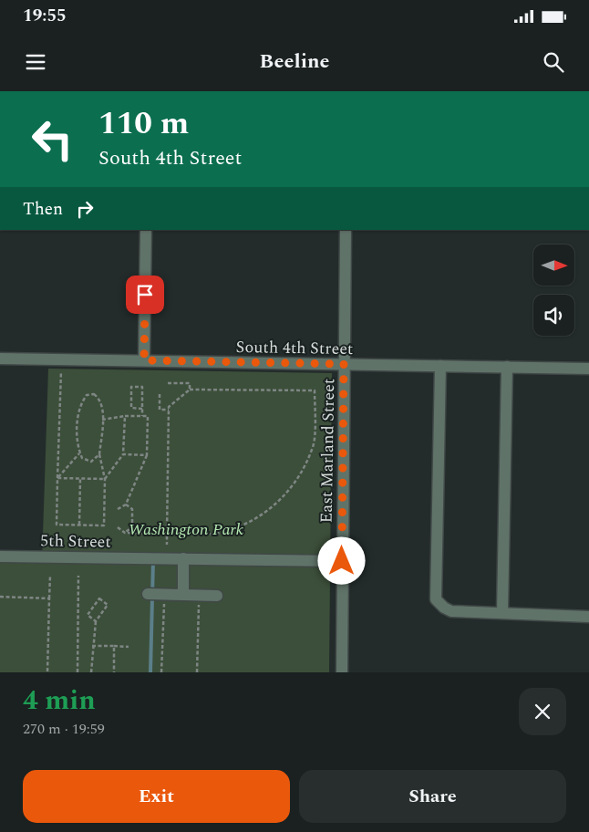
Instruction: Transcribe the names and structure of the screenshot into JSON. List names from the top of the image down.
{
  "streets": {
    "street": ["South 4th Street", "East Marland Street", "5th Street"]
  },
  "crossings": [
    ["South 4th Street", "East Marland Street"],
    ["East Marland Street", "5th Street"]
  ],
  "parks": ["Washington Park"],
  "north": "right",
  "page": {
    "status": "19:55",
    "header": "Beeline",
    "turn": ["110 m", "South 4th Street"],
    "then": "Then",
    "heading": ["4 min", "270 m · 19:59"],
    "buttons": ["Exit", "Share"]
  }
}
